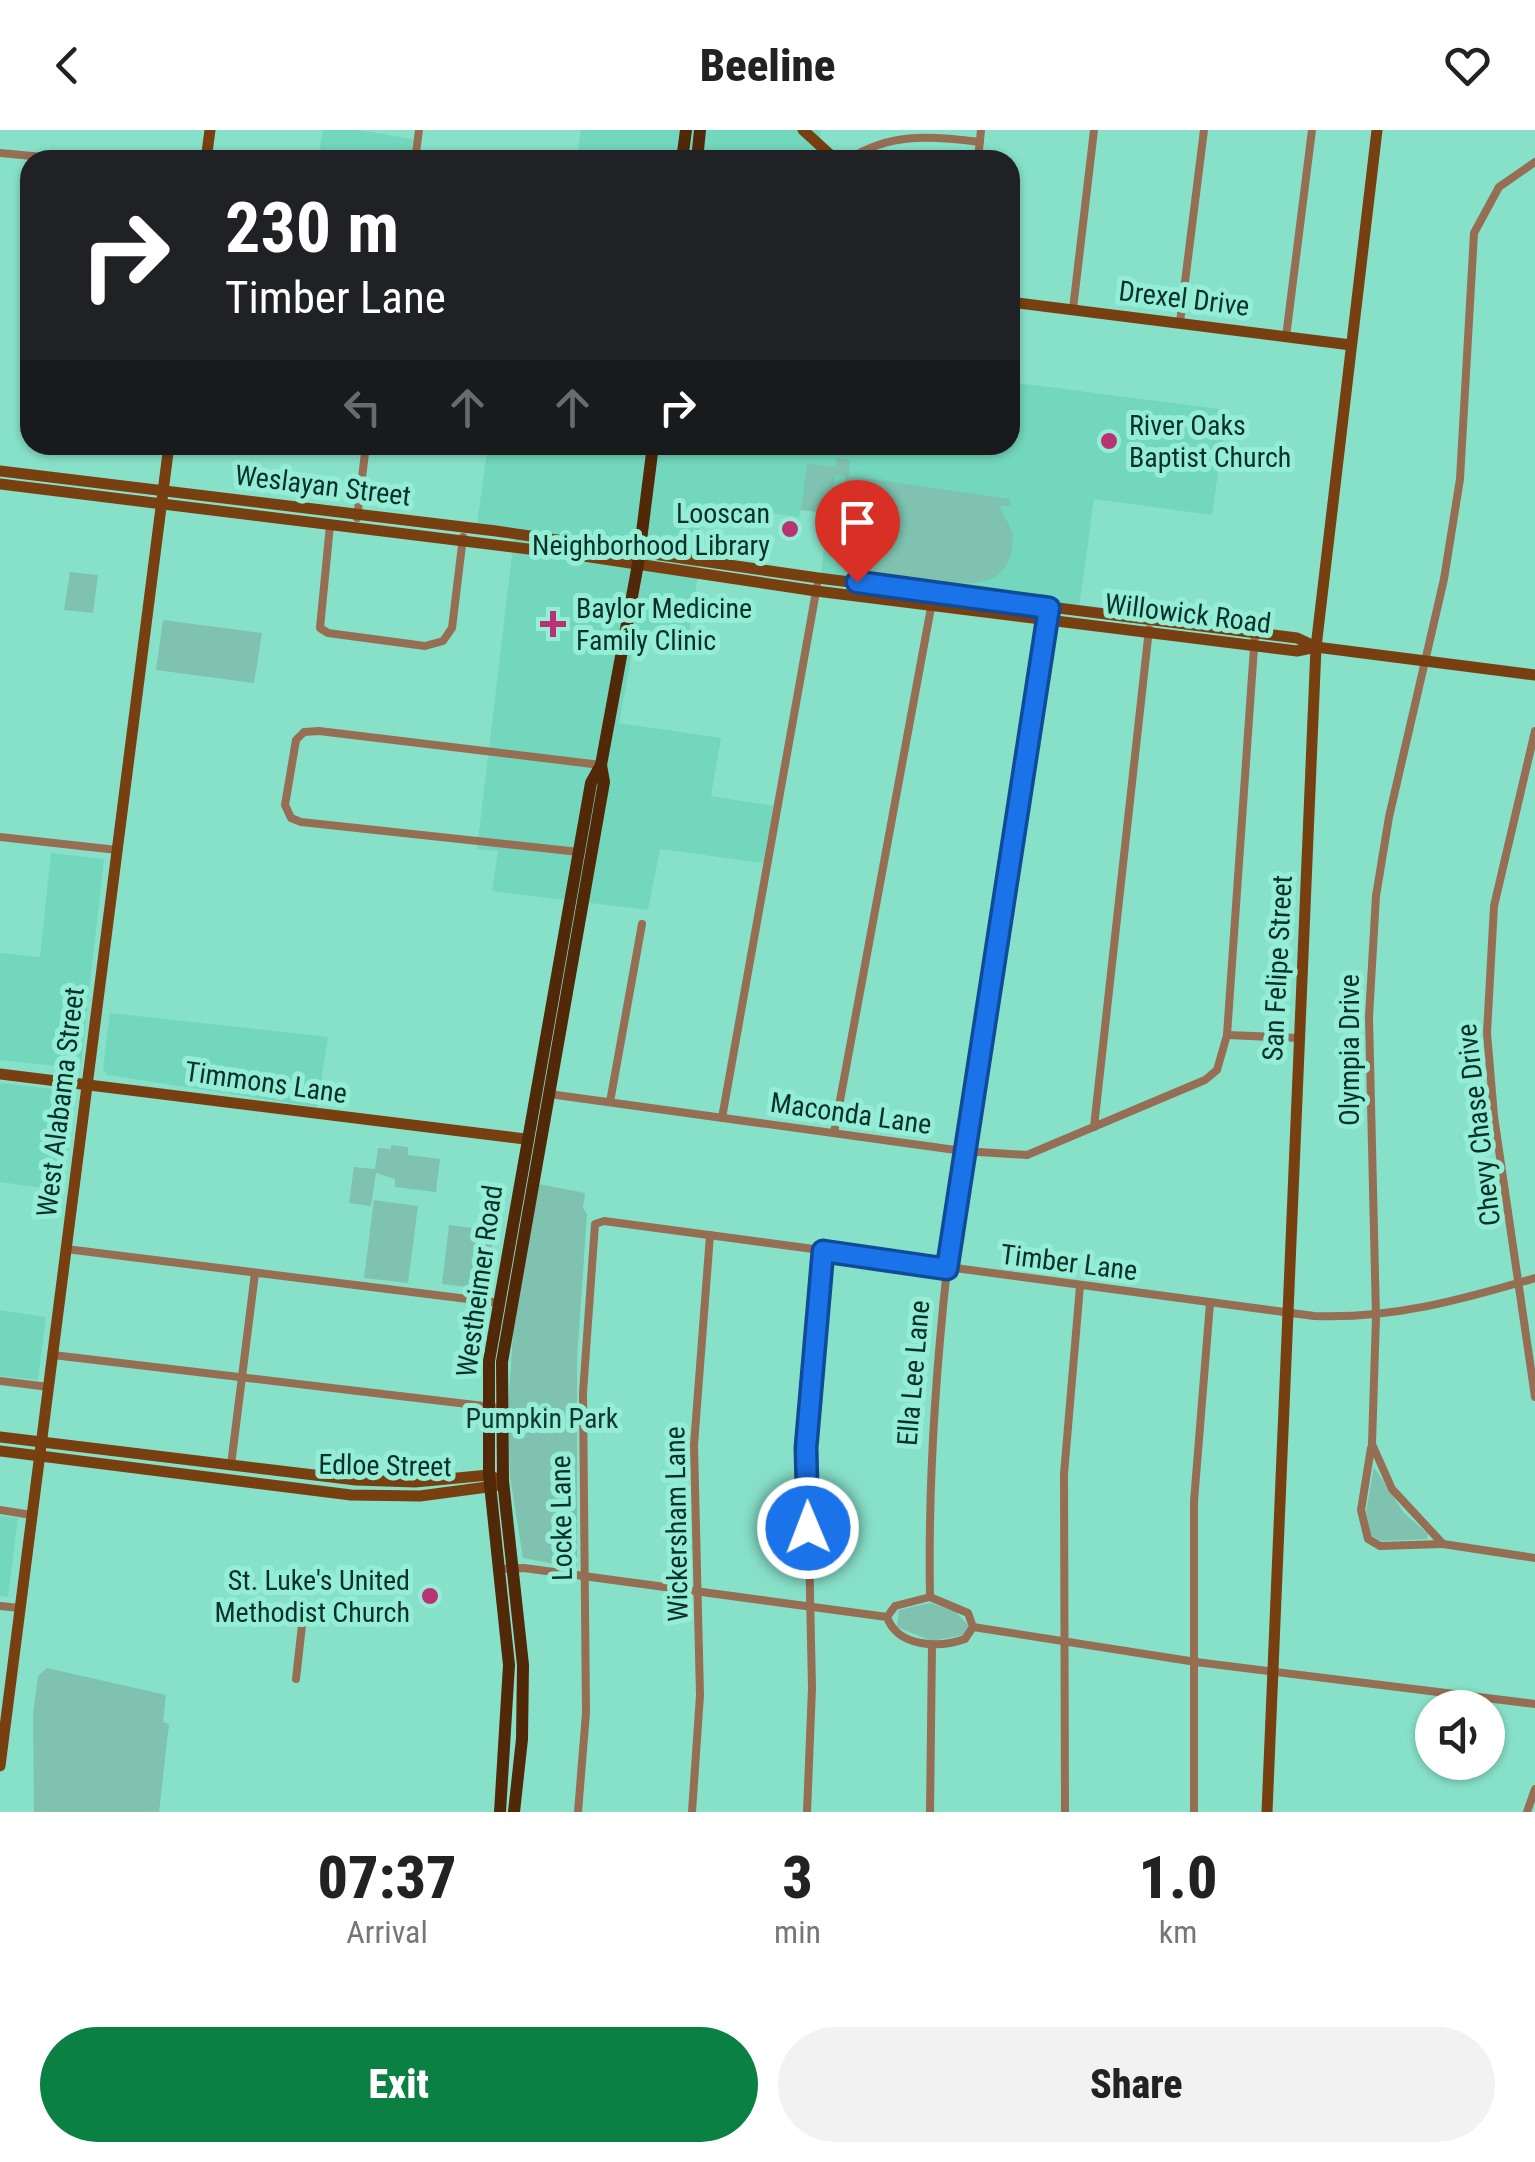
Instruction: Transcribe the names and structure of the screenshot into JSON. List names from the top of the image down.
{
  "streets": {
    "main road": [
      "Drexel Drive",
      "Weslayan Street",
      "Willowick Road",
      "San Felipe Street",
      "Timmons Lane",
      "West Alabama Street",
      "Westheimer Road",
      "Edloe Street"
    ],
    "street": [
      "Olympia Drive",
      "Maconda Lane",
      "Chevy Chase Drive",
      "Timber Lane",
      "Ella Lee Lane",
      "Locke Lane",
      "Wickersham Lane"
    ]
  },
  "crossings": [
    ["Drexel Drive", "San Felipe Street"],
    ["Weslayan Street", "Willowick Road"],
    ["Weslayan Street", "West Alabama Street"],
    ["Weslayan Street", "Westheimer Road"],
    ["Willowick Road", "San Felipe Street"],
    ["Willowick Road", "Olympia Drive"],
    ["Willowick Road", "Westheimer Road"],
    ["Willowick Road", "Ella Lee Lane"],
    ["San Felipe Street", "Timber Lane"],
    ["Olympia Drive", "Timber Lane"],
    ["Timmons Lane", "West Alabama Street"],
    ["Timmons Lane", "Westheimer Road"],
    ["West Alabama Street", "Edloe Street"],
    ["Maconda Lane", "Westheimer Road"],
    ["Maconda Lane", "Ella Lee Lane"],
    ["Chevy Chase Drive", "Timber Lane"],
    ["Timber Lane", "Ella Lee Lane"],
    ["Timber Lane", "Locke Lane"],
    ["Timber Lane", "Wickersham Lane"],
    ["Westheimer Road", "Edloe Street"]
  ],
  "parks": ["Pumpkin Park"],
  "places": {
    "other": ["River Oaks Baptist Church", "Looscan Neighborhood Library", "St. Luke's United Methodist Church"],
    "health": ["Baylor Medicine Family Clinic"]
  },
  "page": {
    "header": "Beeline",
    "turn": ["230 m", "Timber Lane"],
    "eta": [
      "07:37",
      "Arrival",
      "3",
      "min",
      "1.0",
      "km"
    ],
    "buttons": ["Exit", "Share"]
  }
}
